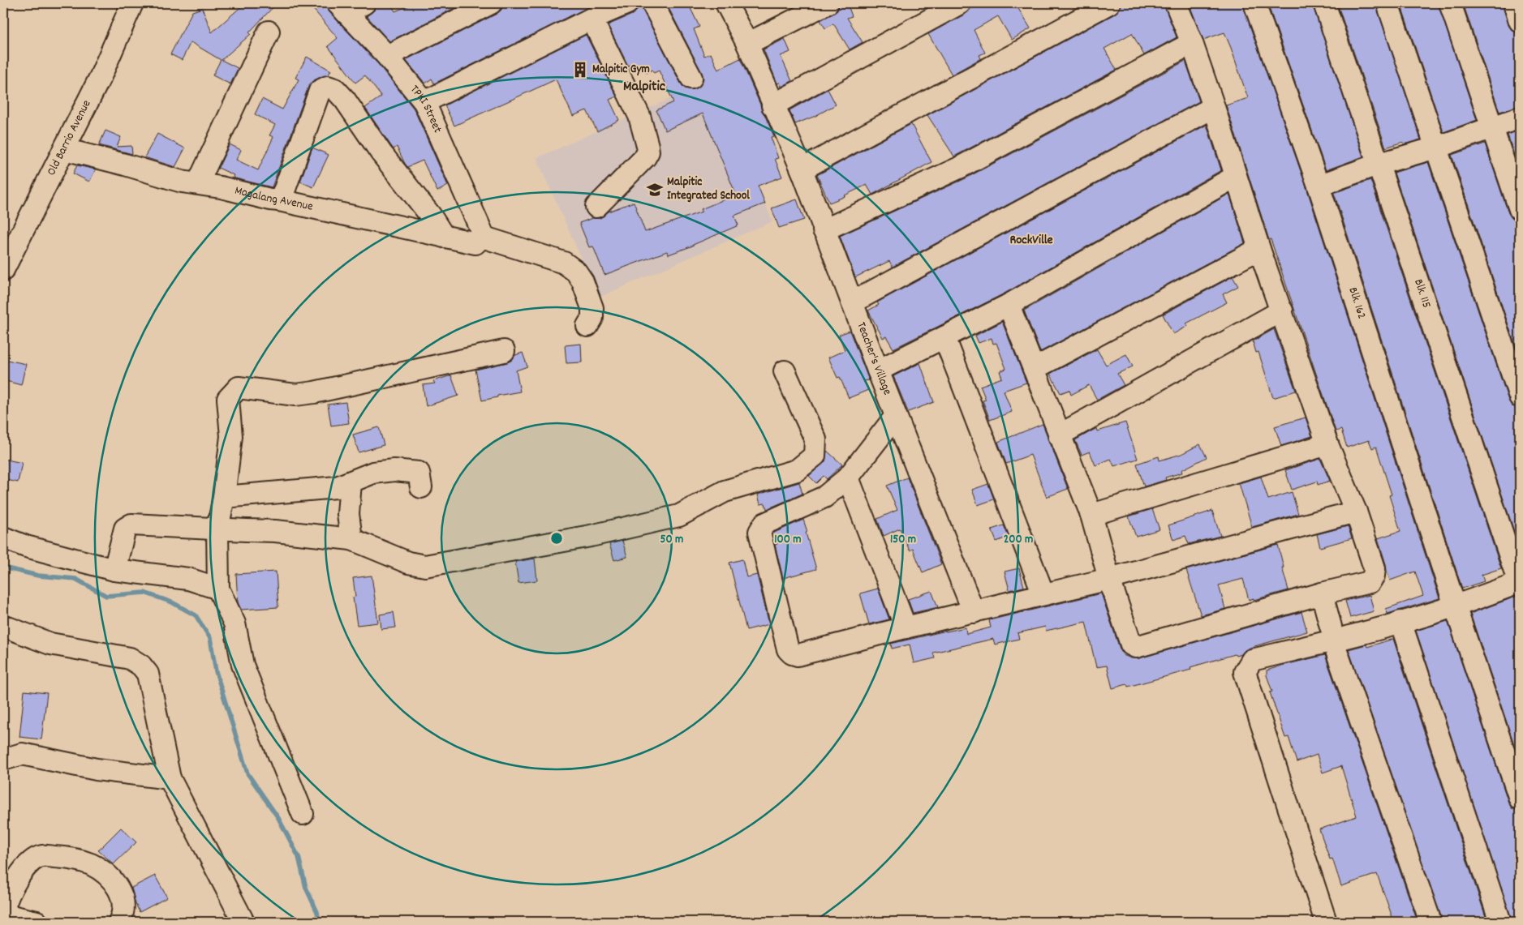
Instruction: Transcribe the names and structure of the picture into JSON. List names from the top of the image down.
{
  "streets": {
    "street": [
      "TPKI Street",
      "Old Barrio Avenue",
      "Magalang Avenue",
      "Blk. 115",
      "Blk. 162",
      "Teacher's Village"
    ]
  },
  "crossings": [
    ["TPKI Street", "Magalang Avenue"],
    ["Old Barrio Avenue", "Magalang Avenue"]
  ],
  "districts": ["Malpitic", "RockVille"],
  "places": {
    "building": ["Malpitic Gym"],
    "school or university": ["Malpitic Integrated School"]
  },
  "rings": [
    "50 m",
    "100 m",
    "150 m",
    "200 m"
  ]
}
